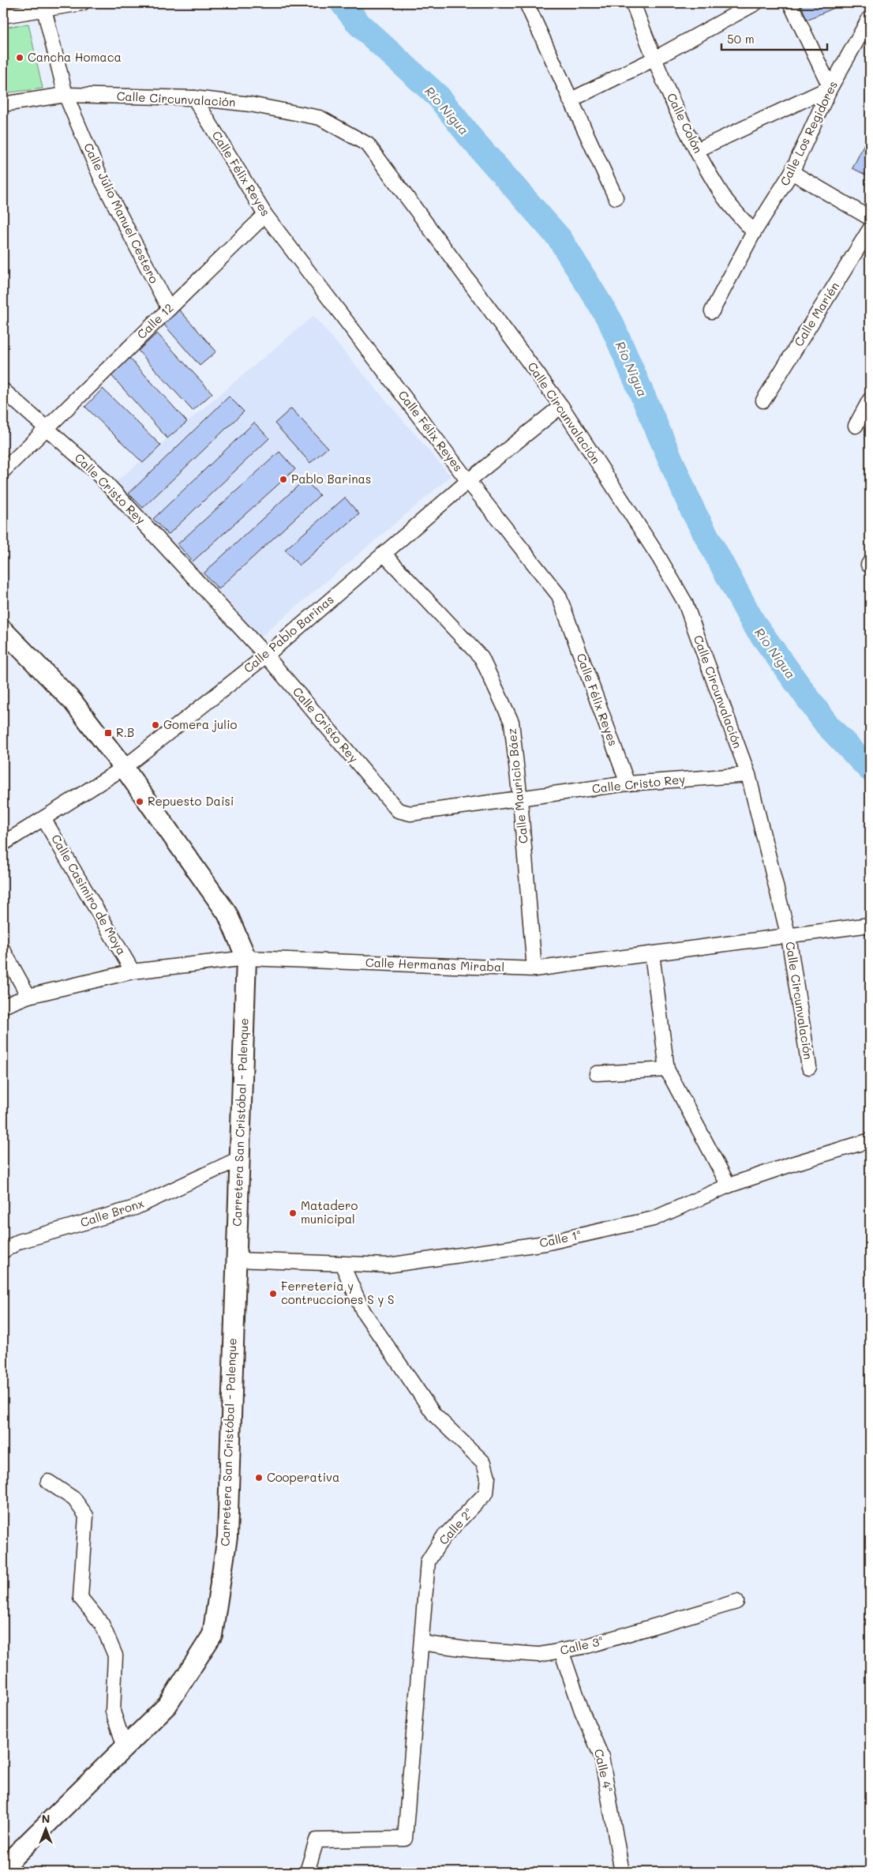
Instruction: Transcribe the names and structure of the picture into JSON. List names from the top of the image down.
{
  "streets": {
    "main road": ["Carretera San Cristóbal - Palenque"],
    "street": [
      "Calle Circunvalación",
      "Calle Colón",
      "Calle Los Regidores",
      "Calle Félix Reyes",
      "Calle Julio Manuel Cestero",
      "Calle Marién",
      "Calle 12",
      "Calle Cristo Rey",
      "Calle Pablo Barinas",
      "Calle Mauricio Báez",
      "Calle Casimiro de Moya",
      "Calle Hermanas Mirabal",
      "Calle Bronx",
      "Calle 1ª",
      "Calle 2ª",
      "Calle 3ª",
      "Calle 4ª"
    ]
  },
  "crossings": [
    ["Calle Circunvalación", "Calle Félix Reyes"],
    ["Calle Circunvalación", "Calle Julio Manuel Cestero"],
    ["Calle Circunvalación", "Calle Cristo Rey"],
    ["Calle Circunvalación", "Calle Pablo Barinas"],
    ["Calle Circunvalación", "Calle Hermanas Mirabal"],
    ["Calle Colón", "Calle Los Regidores"],
    ["Calle Félix Reyes", "Calle 12"],
    ["Calle Félix Reyes", "Calle Cristo Rey"],
    ["Calle Félix Reyes", "Calle Pablo Barinas"],
    ["Calle Julio Manuel Cestero", "Calle 12"],
    ["Calle 12", "Calle Cristo Rey"],
    ["Calle Cristo Rey", "Calle Pablo Barinas"],
    ["Calle Cristo Rey", "Calle Mauricio Báez"],
    ["Calle Pablo Barinas", "Calle Mauricio Báez"],
    ["Calle Pablo Barinas", "Calle Casimiro de Moya"],
    ["Calle Mauricio Báez", "Calle Hermanas Mirabal"],
    ["Calle Casimiro de Moya", "Calle Hermanas Mirabal"],
    ["Calle Hermanas Mirabal", "Carretera San Cristóbal - Palenque"],
    ["Carretera San Cristóbal - Palenque", "Calle Bronx"],
    ["Carretera San Cristóbal - Palenque", "Calle 1ª"],
    ["Calle 1ª", "Calle 2ª"],
    ["Calle 2ª", "Calle 3ª"],
    ["Calle 3ª", "Calle 4ª"]
  ],
  "water": ["Río Nigua"],
  "places": {
    "other": [
      "Cancha Homaca",
      "Pablo Barinas",
      "Gomera julio",
      "Repuesto Daisi",
      "Matadero municipal",
      "Ferretería y contrucciones S y S",
      "Cooperativa"
    ],
    "transit": ["R.B"]
  },
  "scale_bar": "50 m",
  "north": "top"
}
